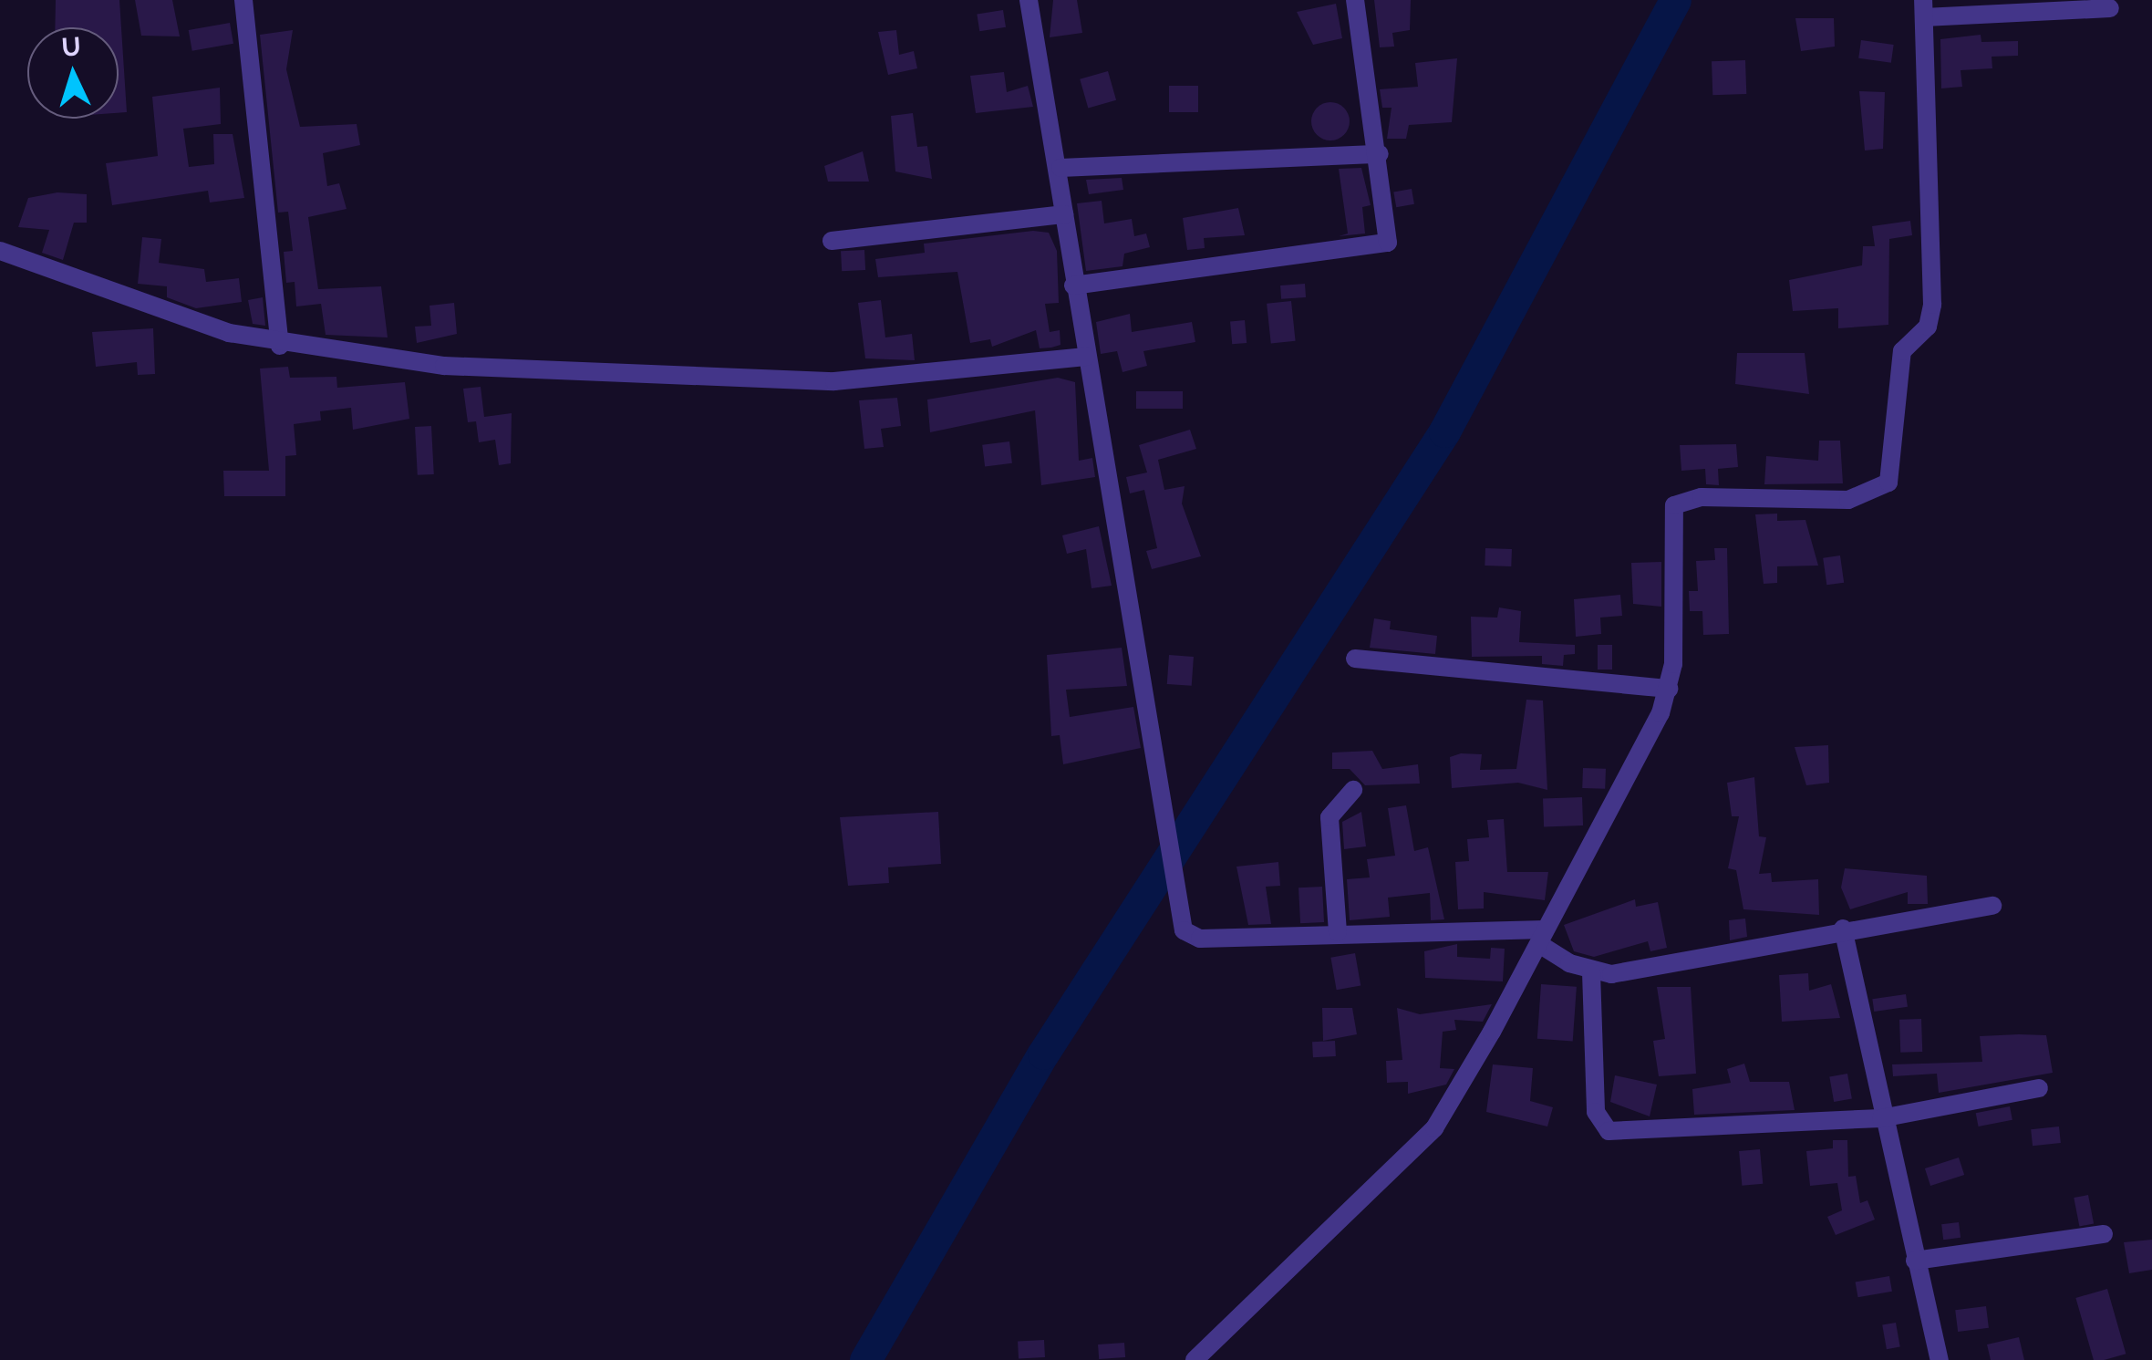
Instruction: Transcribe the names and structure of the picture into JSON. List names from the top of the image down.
{
  "north": "top"
}
